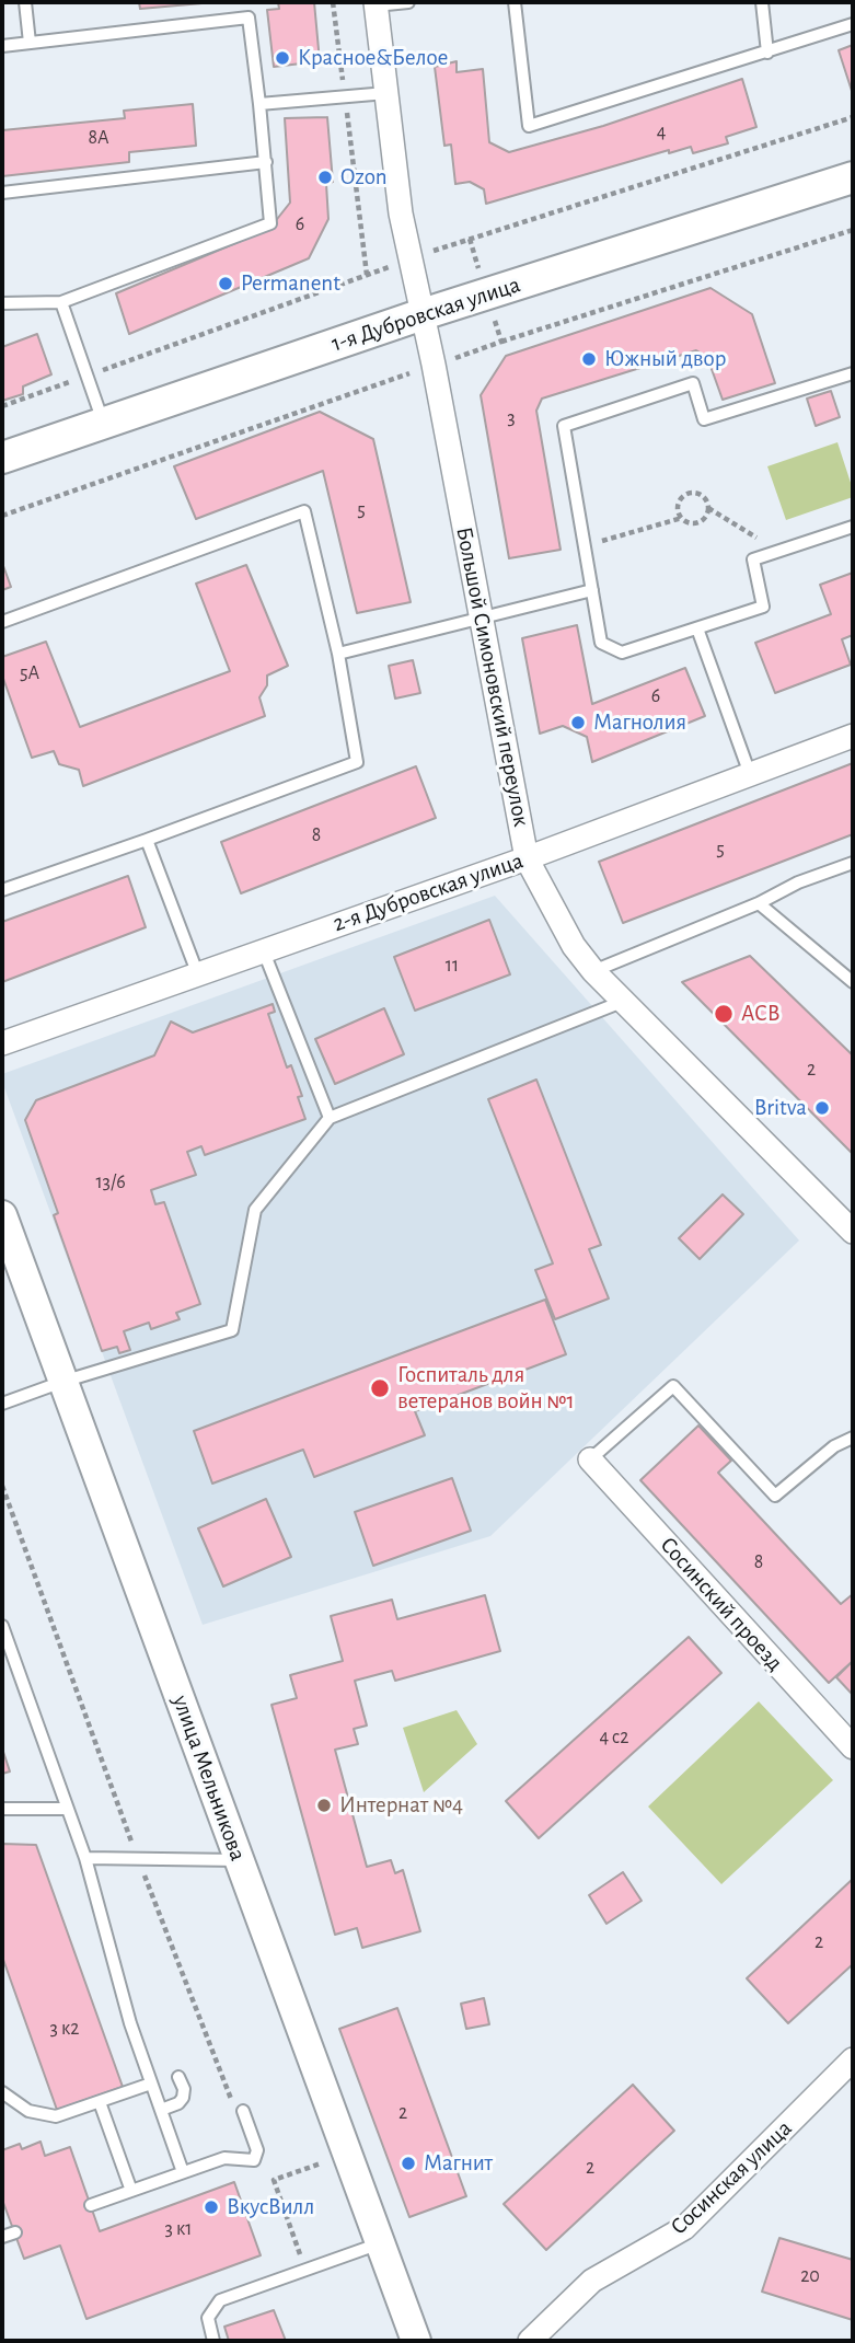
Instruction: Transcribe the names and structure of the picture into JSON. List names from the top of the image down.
{
  "streets": {
    "main road": ["1-я Дубровская улица"],
    "street": [
      "Большой Симоновский переулок",
      "2-я Дубровская улица",
      "Сосинский проезд",
      "улица Мельникова",
      "Сосинская улица"
    ]
  },
  "crossings": [
    ["1-я Дубровская улица", "Большой Симоновский переулок"],
    ["Большой Симоновский переулок", "2-я Дубровская улица"]
  ],
  "places": [
    "Красное&Белое",
    "Ozon",
    "Permanent",
    "Южный двор",
    "Магнолия",
    "АСВ",
    "Britva",
    "Госпиталь для ветеранов войн №1",
    "Интернат №4",
    "Магнит",
    "ВкусВилл"
  ],
  "house_numbers": [
    "4",
    "8А",
    "6",
    "3",
    "5",
    "5А",
    "6",
    "8",
    "5",
    "11",
    "2",
    "13/6",
    "8",
    "4 с2",
    "2",
    "3 к2",
    "2",
    "2",
    "3 к1",
    "20"
  ]
}
